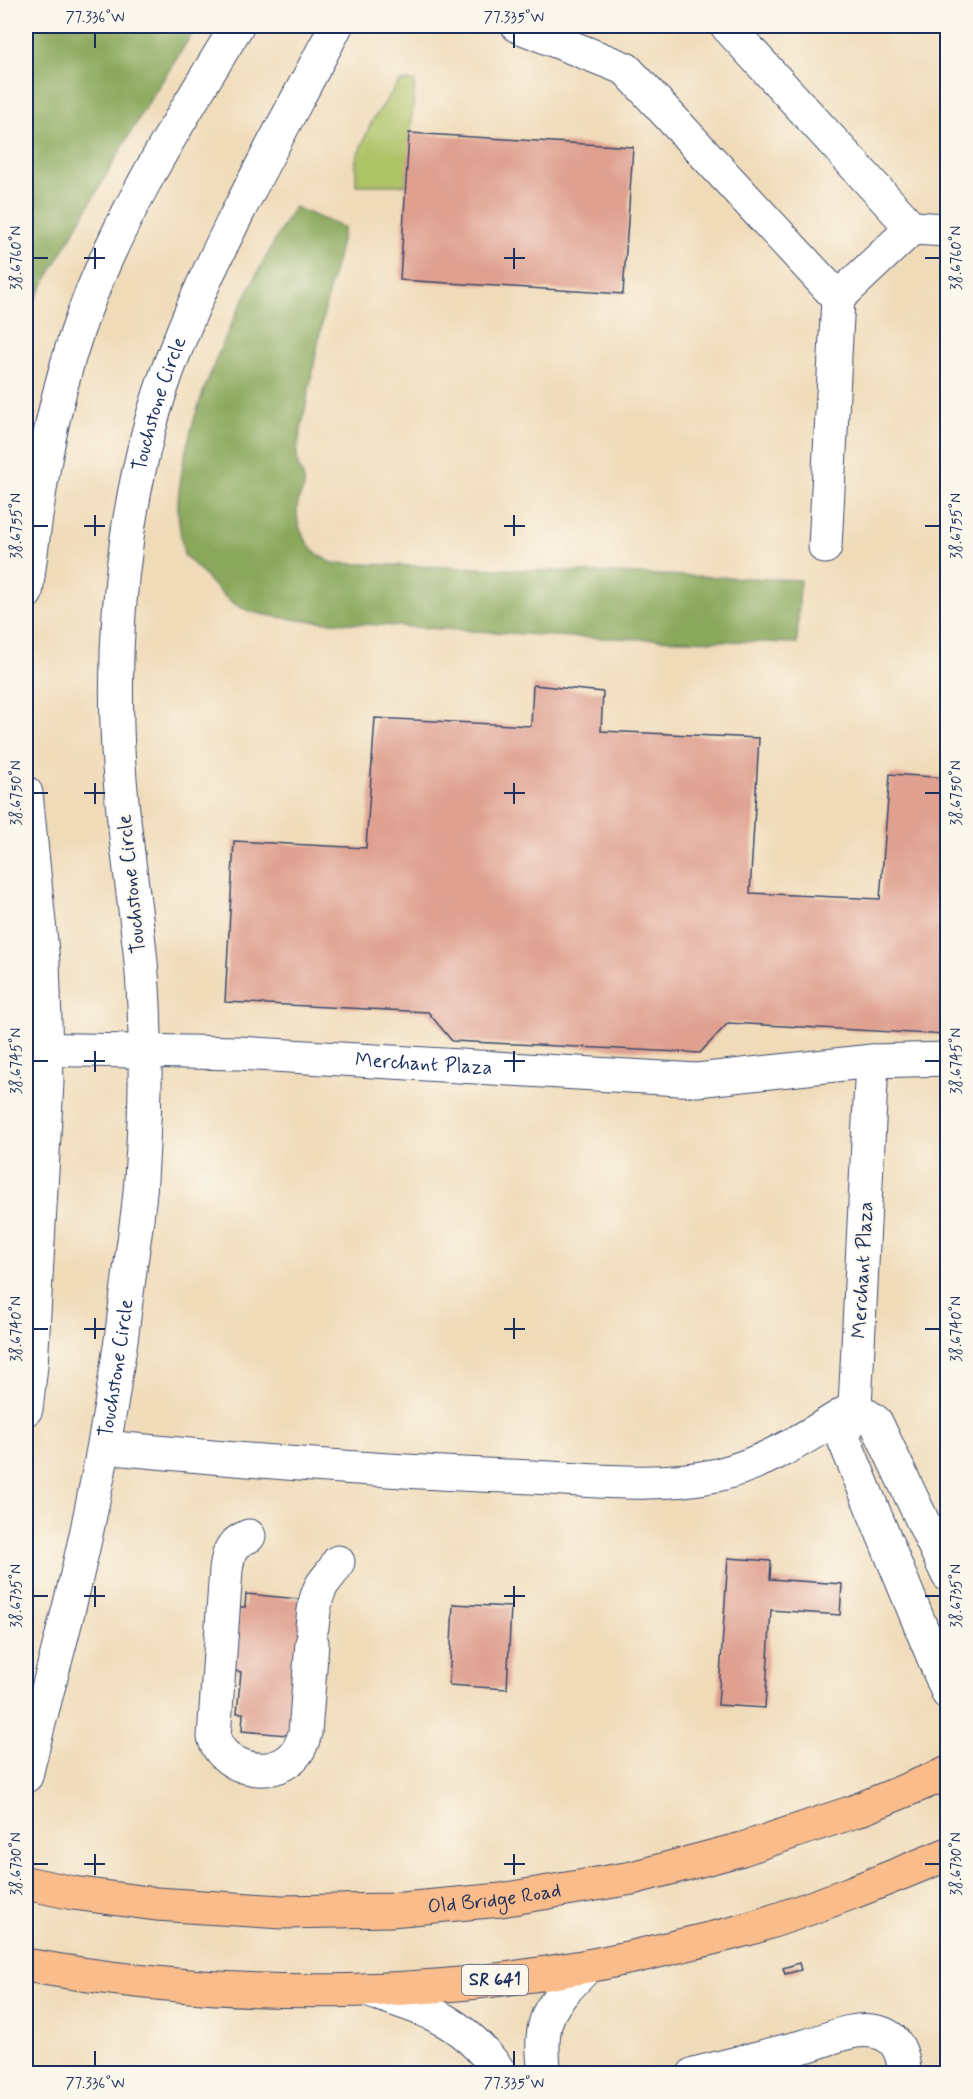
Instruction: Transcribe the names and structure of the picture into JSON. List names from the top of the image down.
{
  "streets": {
    "main road": ["Old Bridge Road", "SR 641"],
    "street": ["Touchstone Circle", "Merchant Plaza"]
  },
  "crossings": [
    ["Touchstone Circle", "Merchant Plaza"]
  ],
  "coordinates": [
    "77.336°W",
    "77.335°W",
    "38.6760°N",
    "38.6755°N",
    "38.6750°N",
    "38.6745°N",
    "38.6740°N",
    "38.6735°N",
    "38.6730°N"
  ]
}
